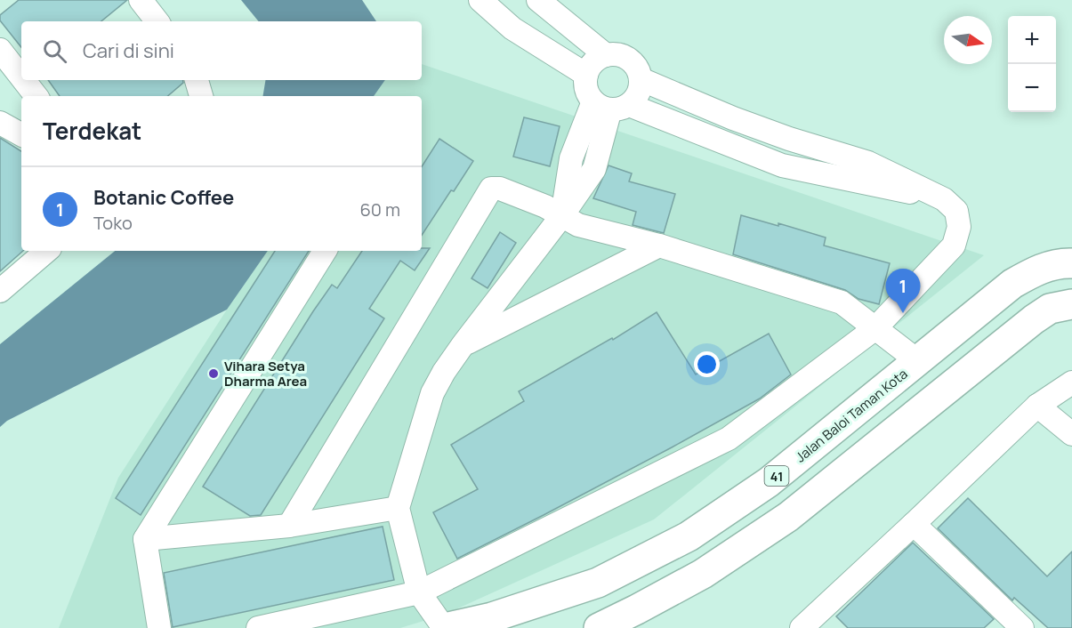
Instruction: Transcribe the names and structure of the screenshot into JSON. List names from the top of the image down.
{
  "streets": {
    "highway": ["Jalan Baloi Taman Kota", "41"]
  },
  "places": ["Vihara Setya Dharma Area"],
  "north": "right",
  "page": {
    "map_buttons": ["+", "−"],
    "search": "Cari di sini",
    "heading": "Terdekat",
    "list": [
      {
        "mark": "1",
        "name": "Botanic Coffee",
        "note": "Toko",
        "value": "60 m"
      }
    ],
    "pins": "1"
  }
}
